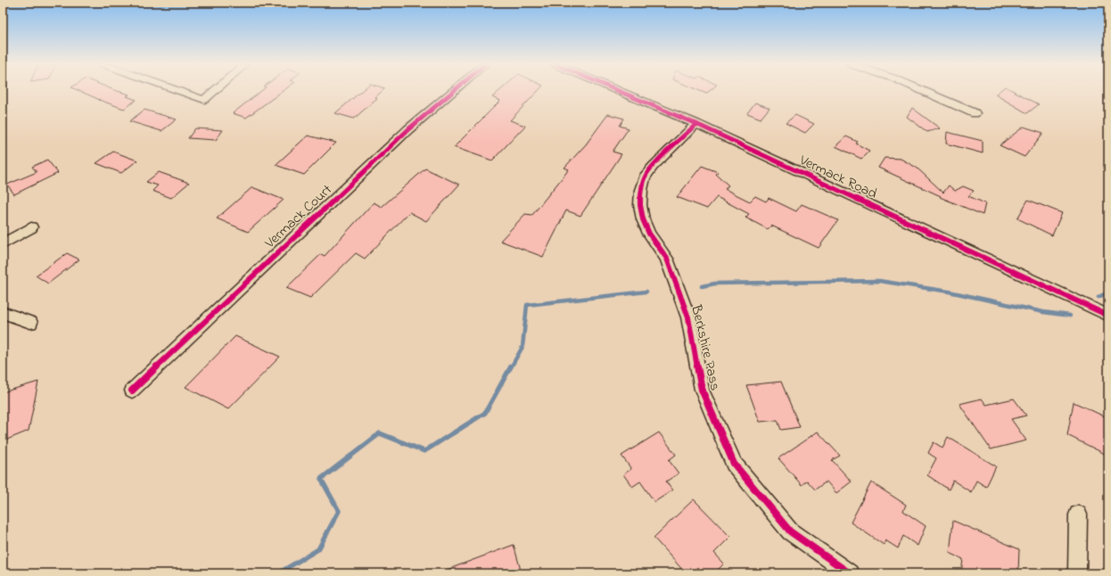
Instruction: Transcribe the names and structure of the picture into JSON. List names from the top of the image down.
{
  "streets": {
    "street": ["Vermack Road", "Vermack Court", "Berkshire Pass"]
  },
  "crossings": [
    ["Vermack Road", "Berkshire Pass"]
  ]
}
